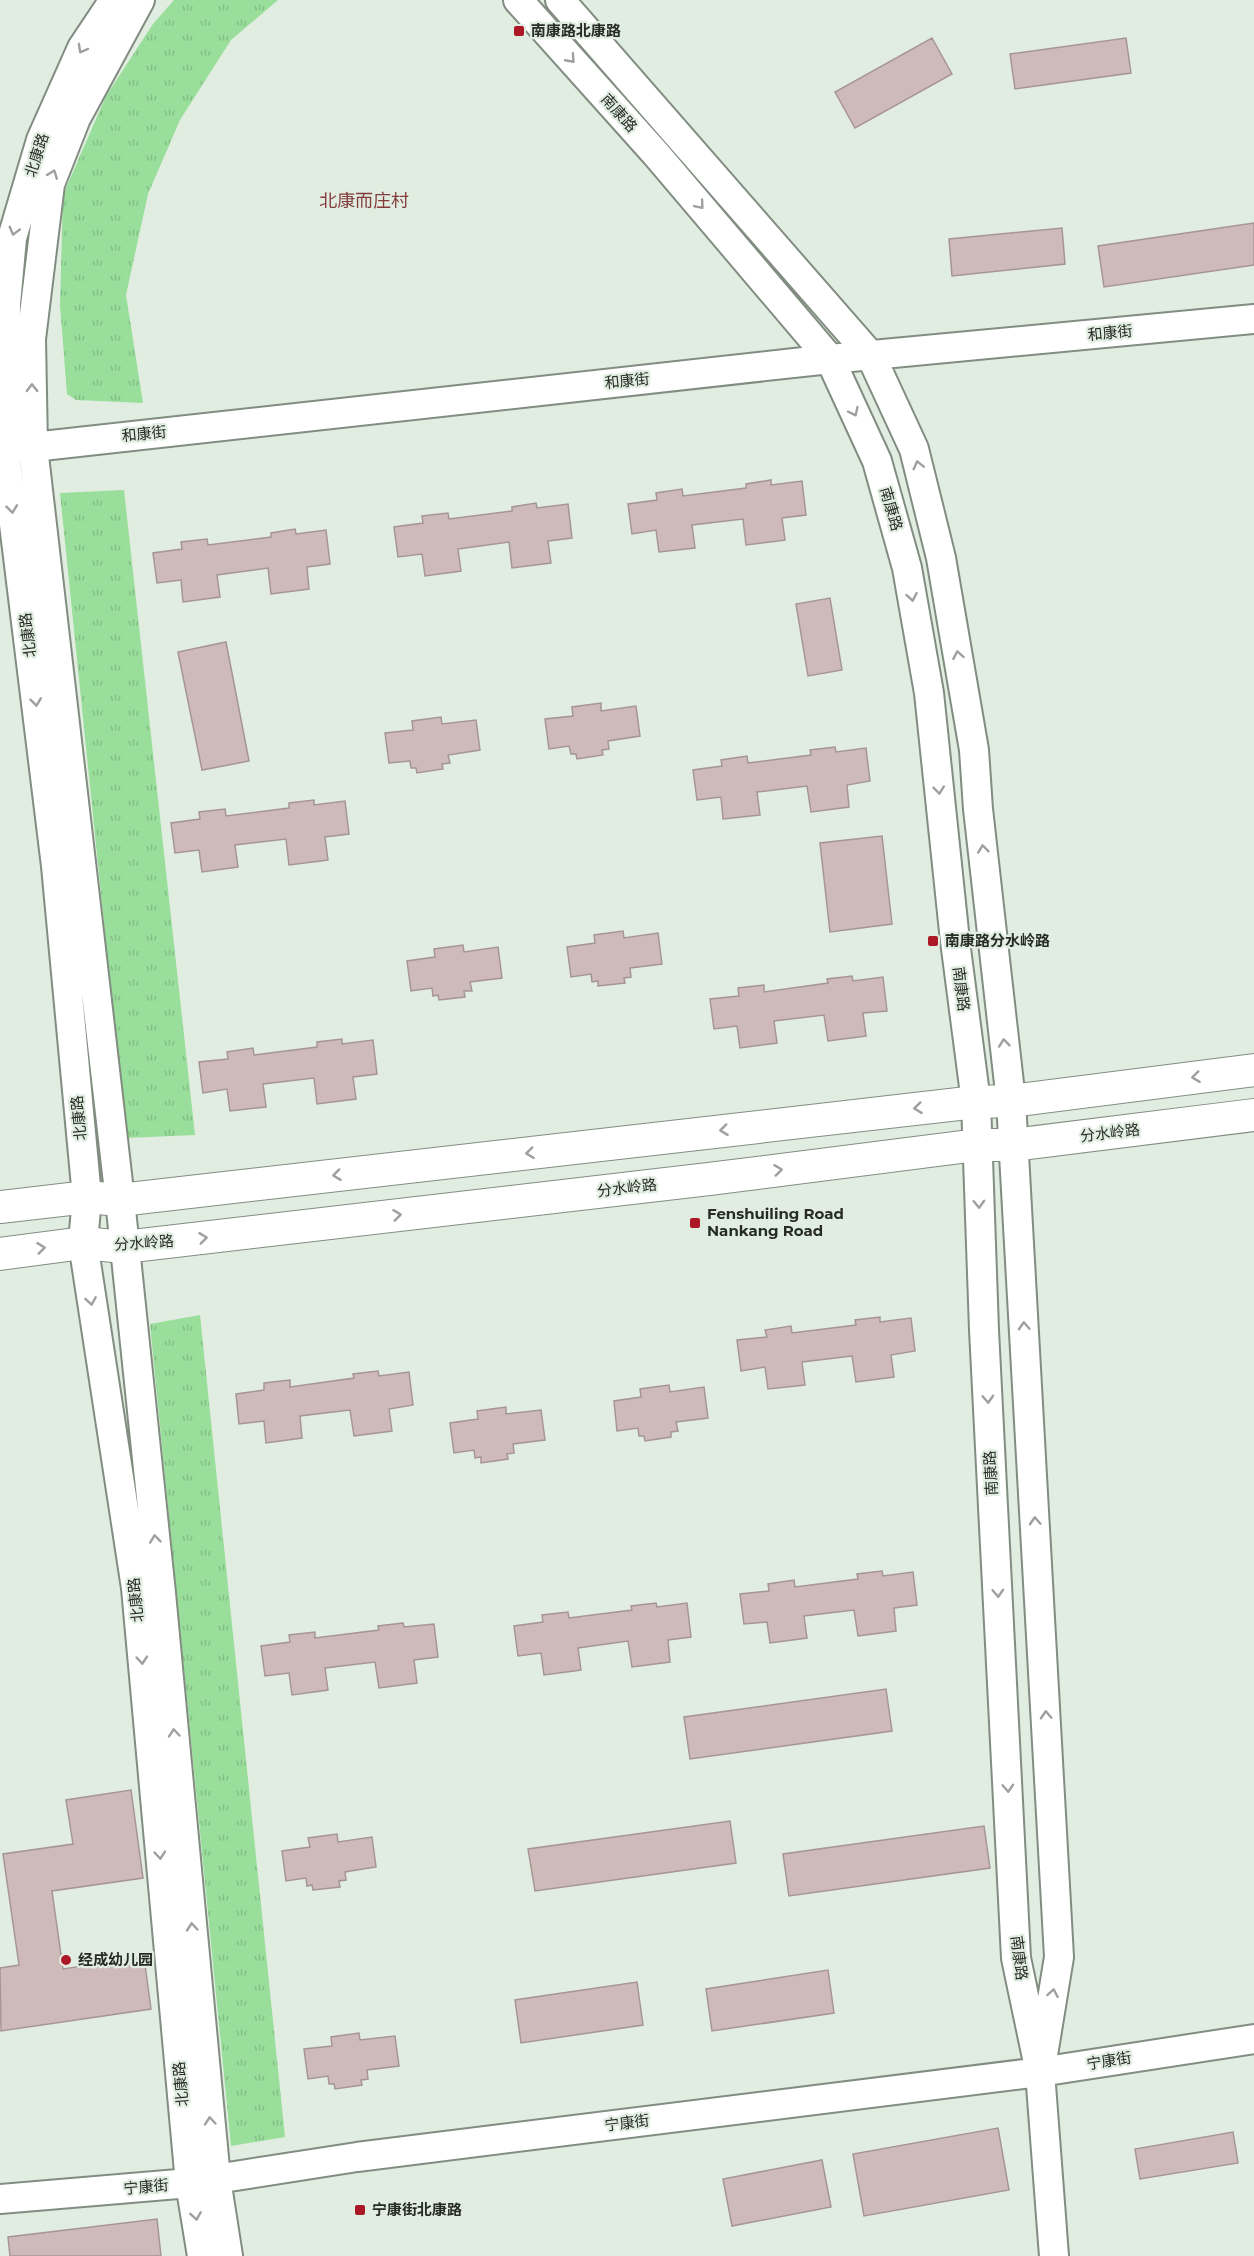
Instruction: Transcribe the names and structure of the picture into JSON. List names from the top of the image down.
{
  "streets": {
    "main road": ["分水岭路"],
    "street": [
      "南康路",
      "北康路",
      "和康街",
      "宁康街"
    ]
  },
  "crossings": [
    ["南康路", "和康街"],
    ["南康路", "分水岭路"],
    ["南康路", "宁康街"],
    ["北康路", "和康街"],
    ["北康路", "分水岭路"],
    ["北康路", "宁康街"]
  ],
  "districts": ["北康而庄村"],
  "places": {
    "transit": [
      "南康路北康路",
      "南康路分水岭路",
      "Fenshuiling Road Nankang Road",
      "宁康街北康路"
    ],
    "other": ["经成幼儿园"]
  }
}
